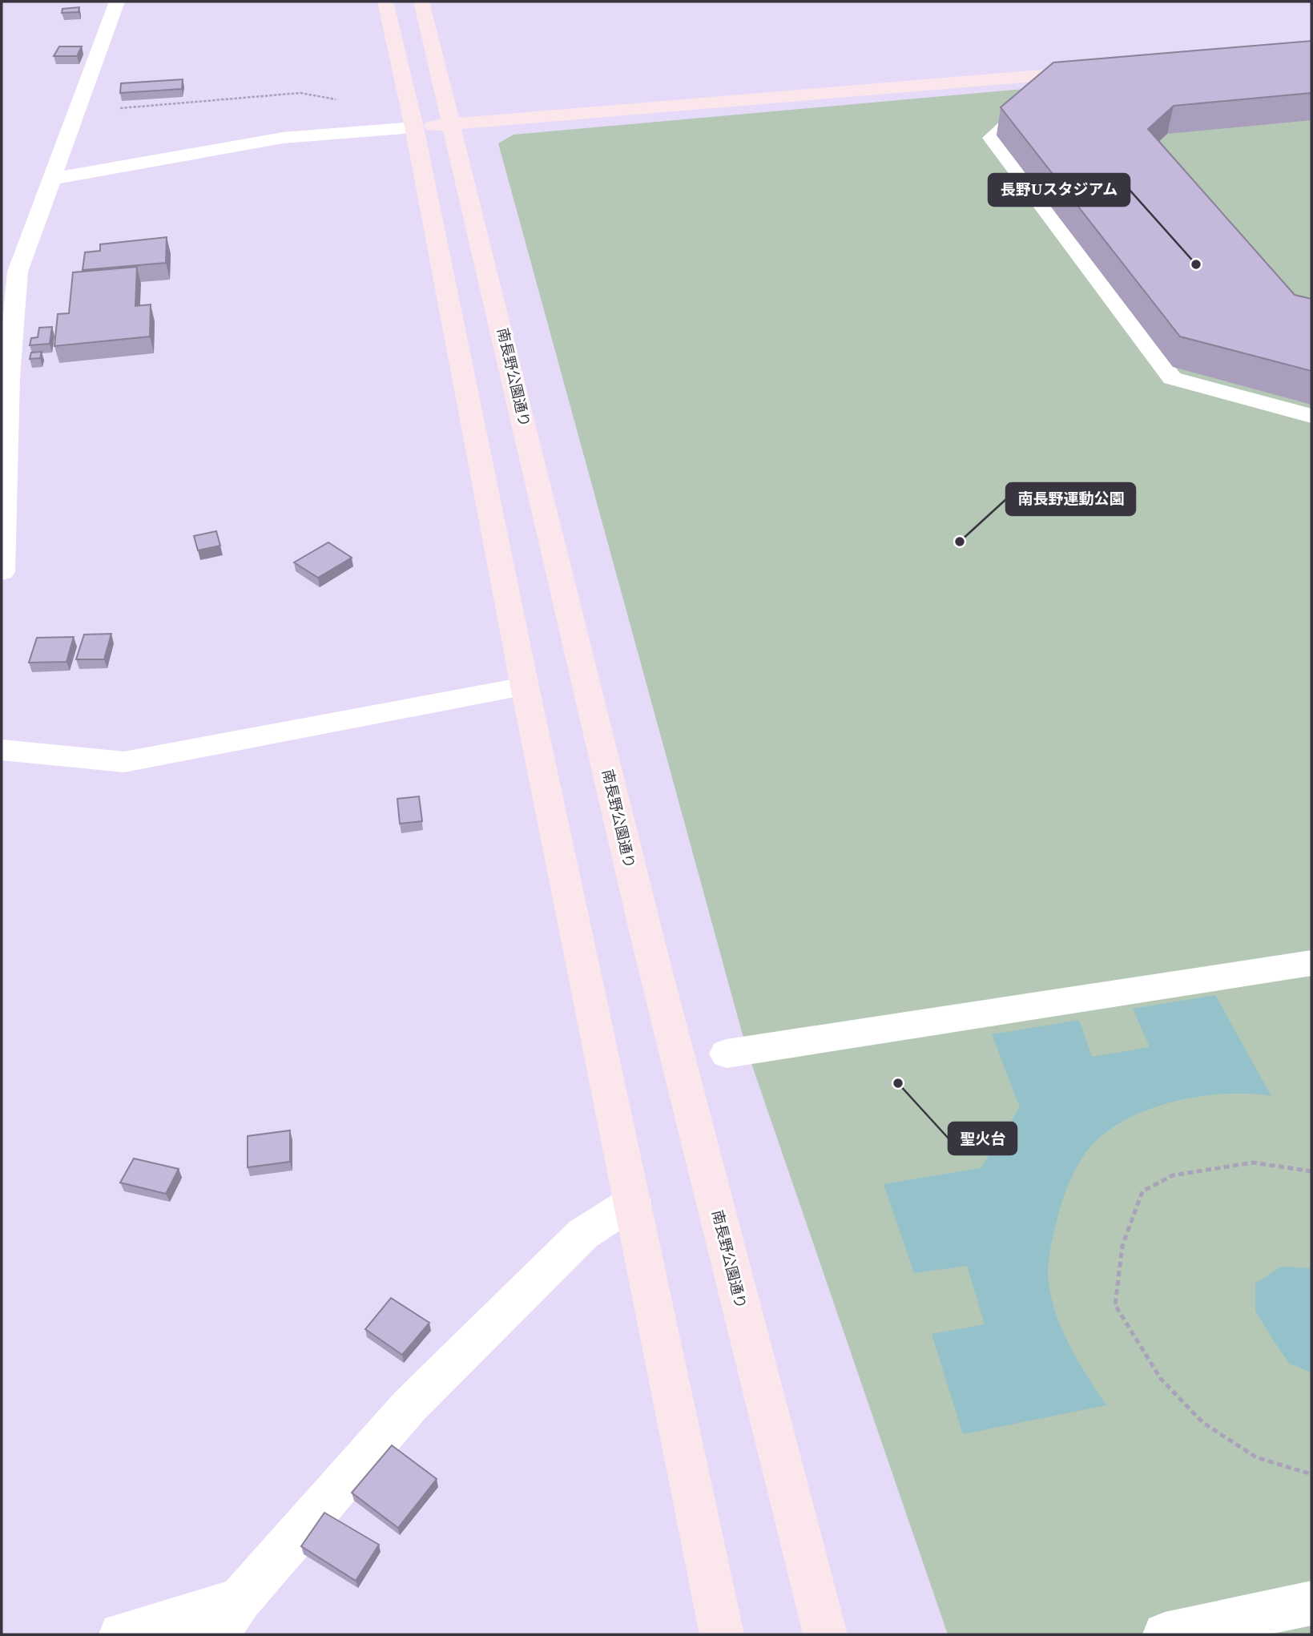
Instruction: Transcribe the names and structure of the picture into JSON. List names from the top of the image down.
{
  "streets": {
    "street": ["南長野公園通り"]
  },
  "places": ["長野Uスタジアム", "南長野運動公園", "聖火台"]
}
